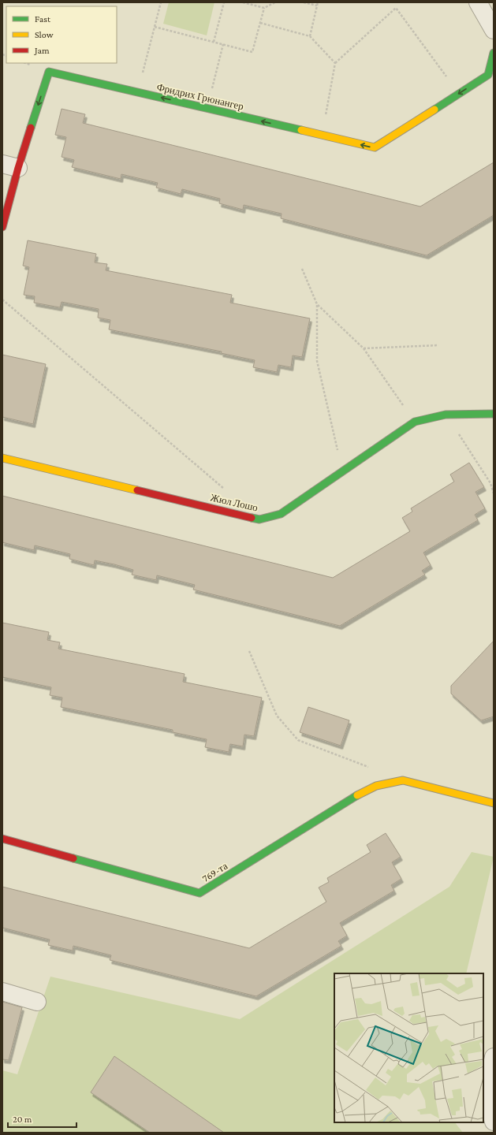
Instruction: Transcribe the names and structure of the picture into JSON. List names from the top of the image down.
{
  "streets": {
    "street": ["Фридрих Грюнангер", "Жюл Лошо", "769-та"]
  },
  "one_way": ["Фридрих Грюнангер"],
  "legend": ["Fast", "Slow", "Jam"],
  "scale_bar": "20 m"
}
